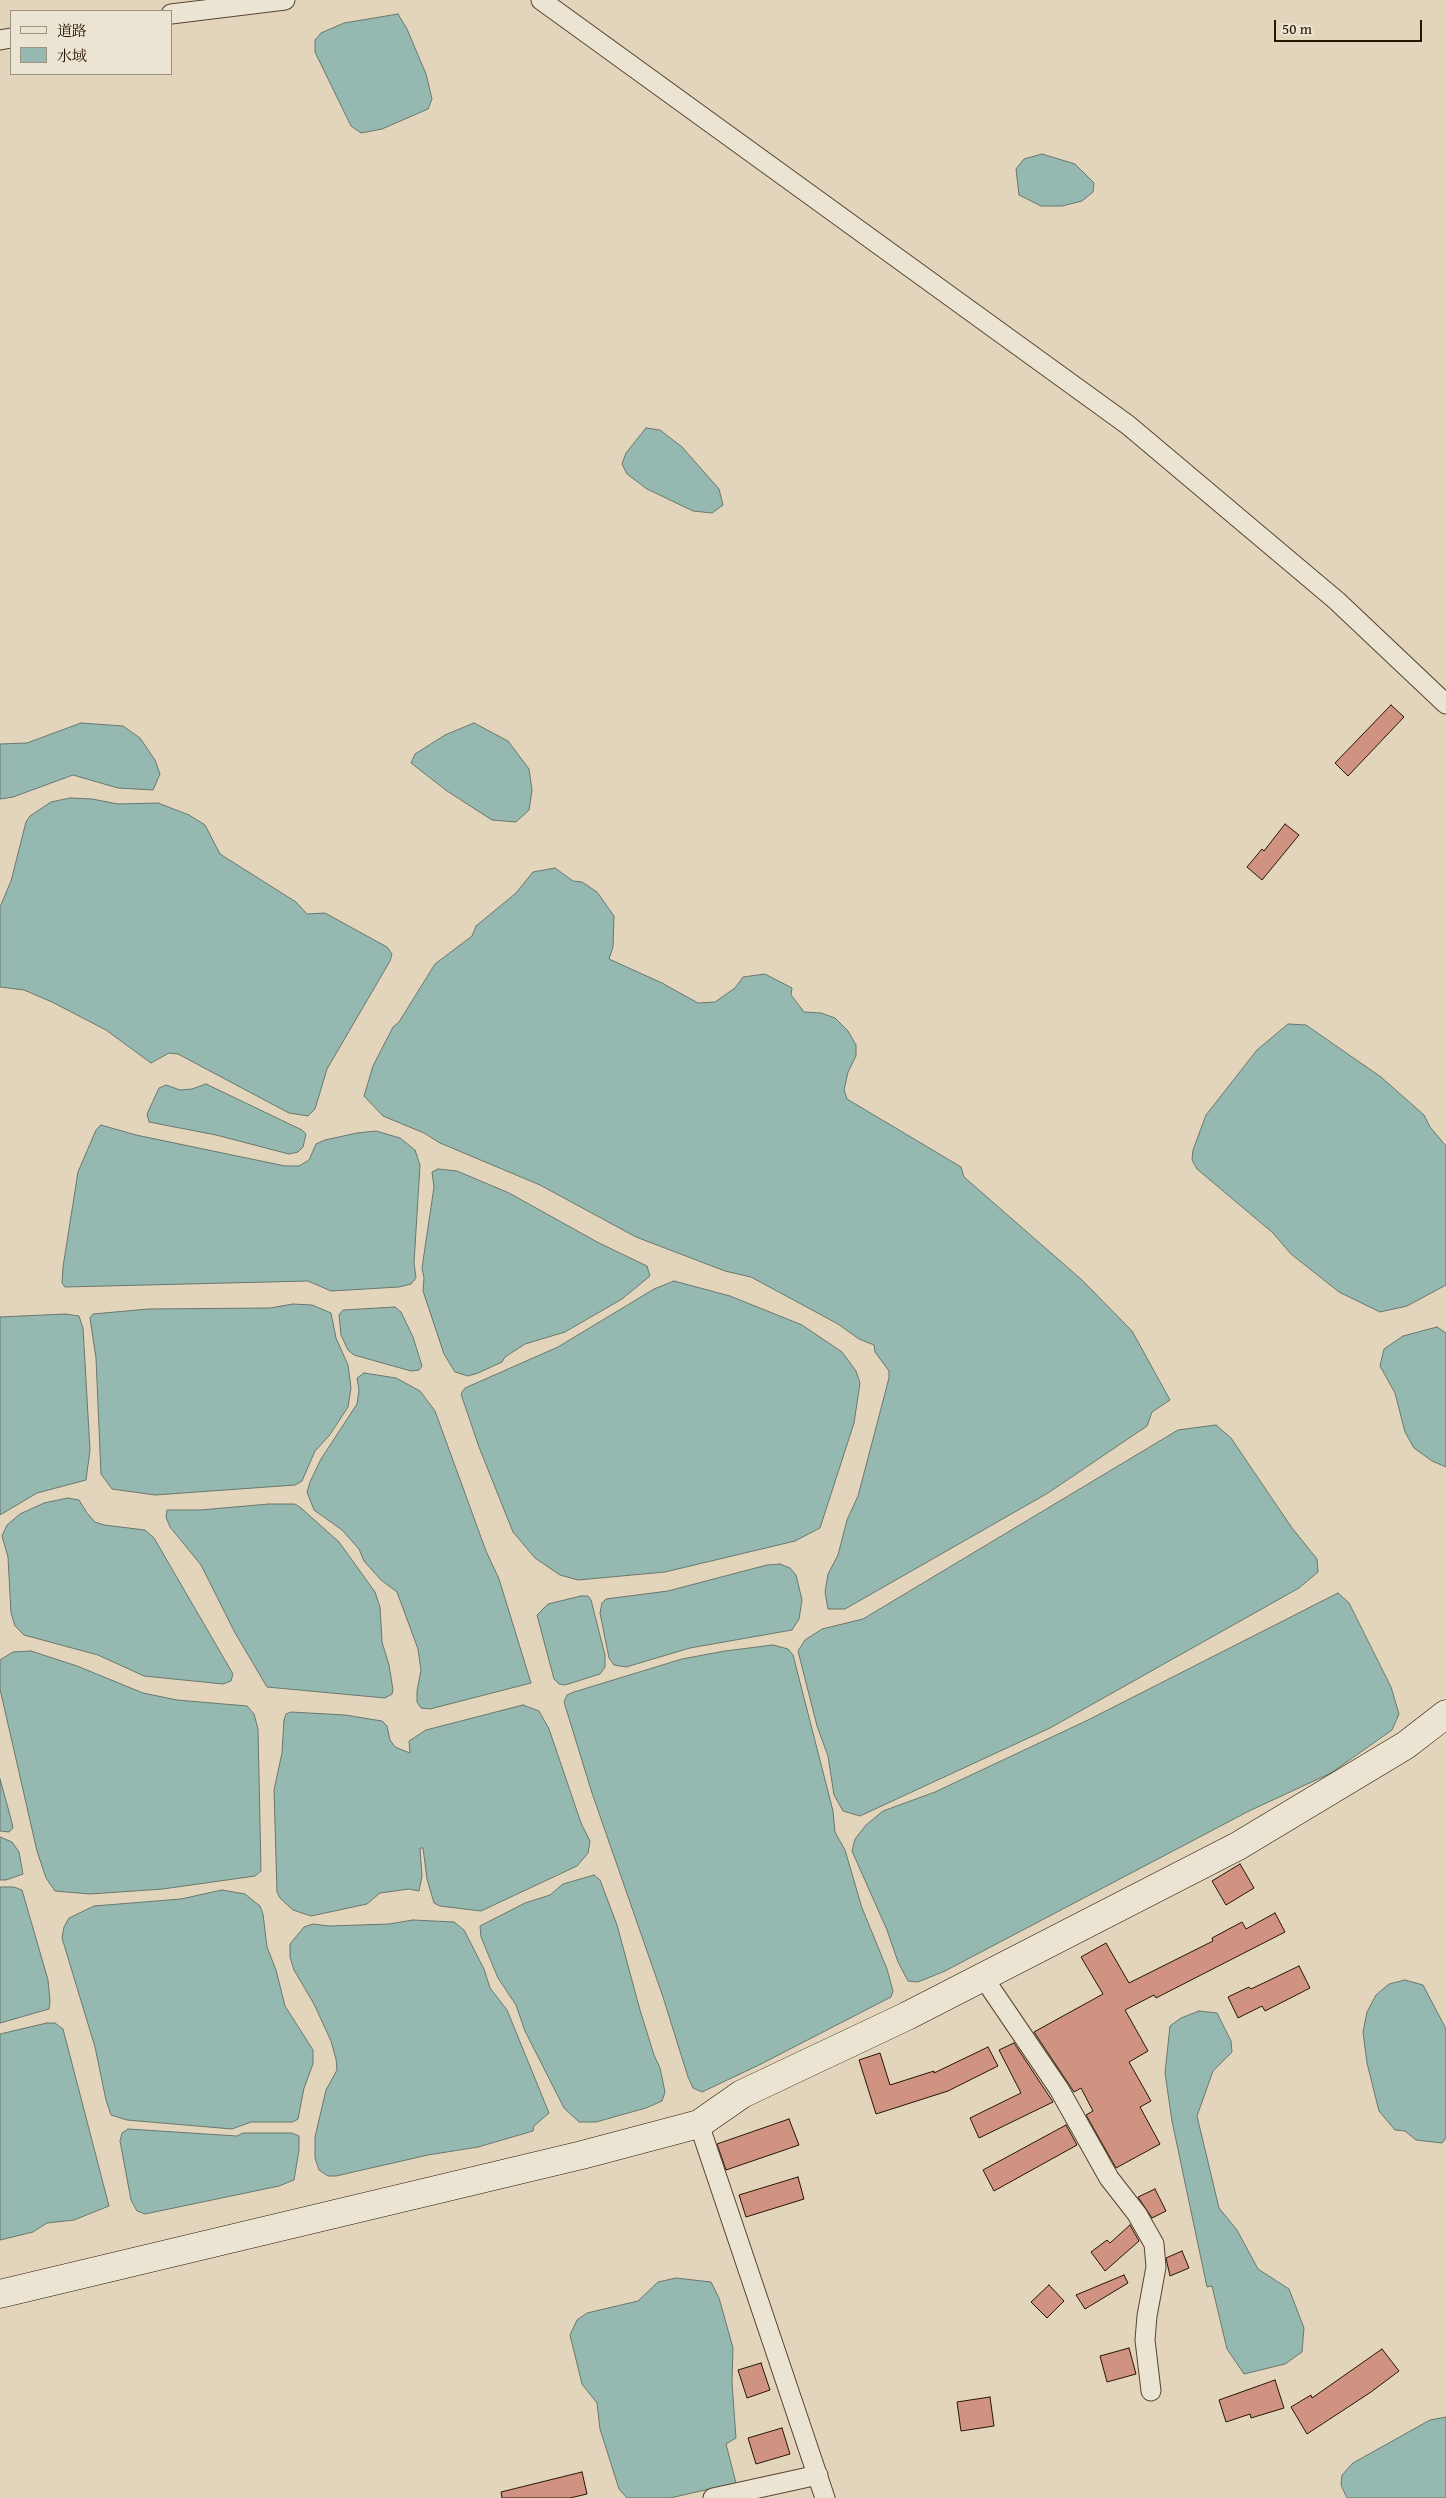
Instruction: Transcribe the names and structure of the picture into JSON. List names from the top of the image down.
{
  "legend": ["道路", "水域"],
  "scale_bar": "50 m"
}
